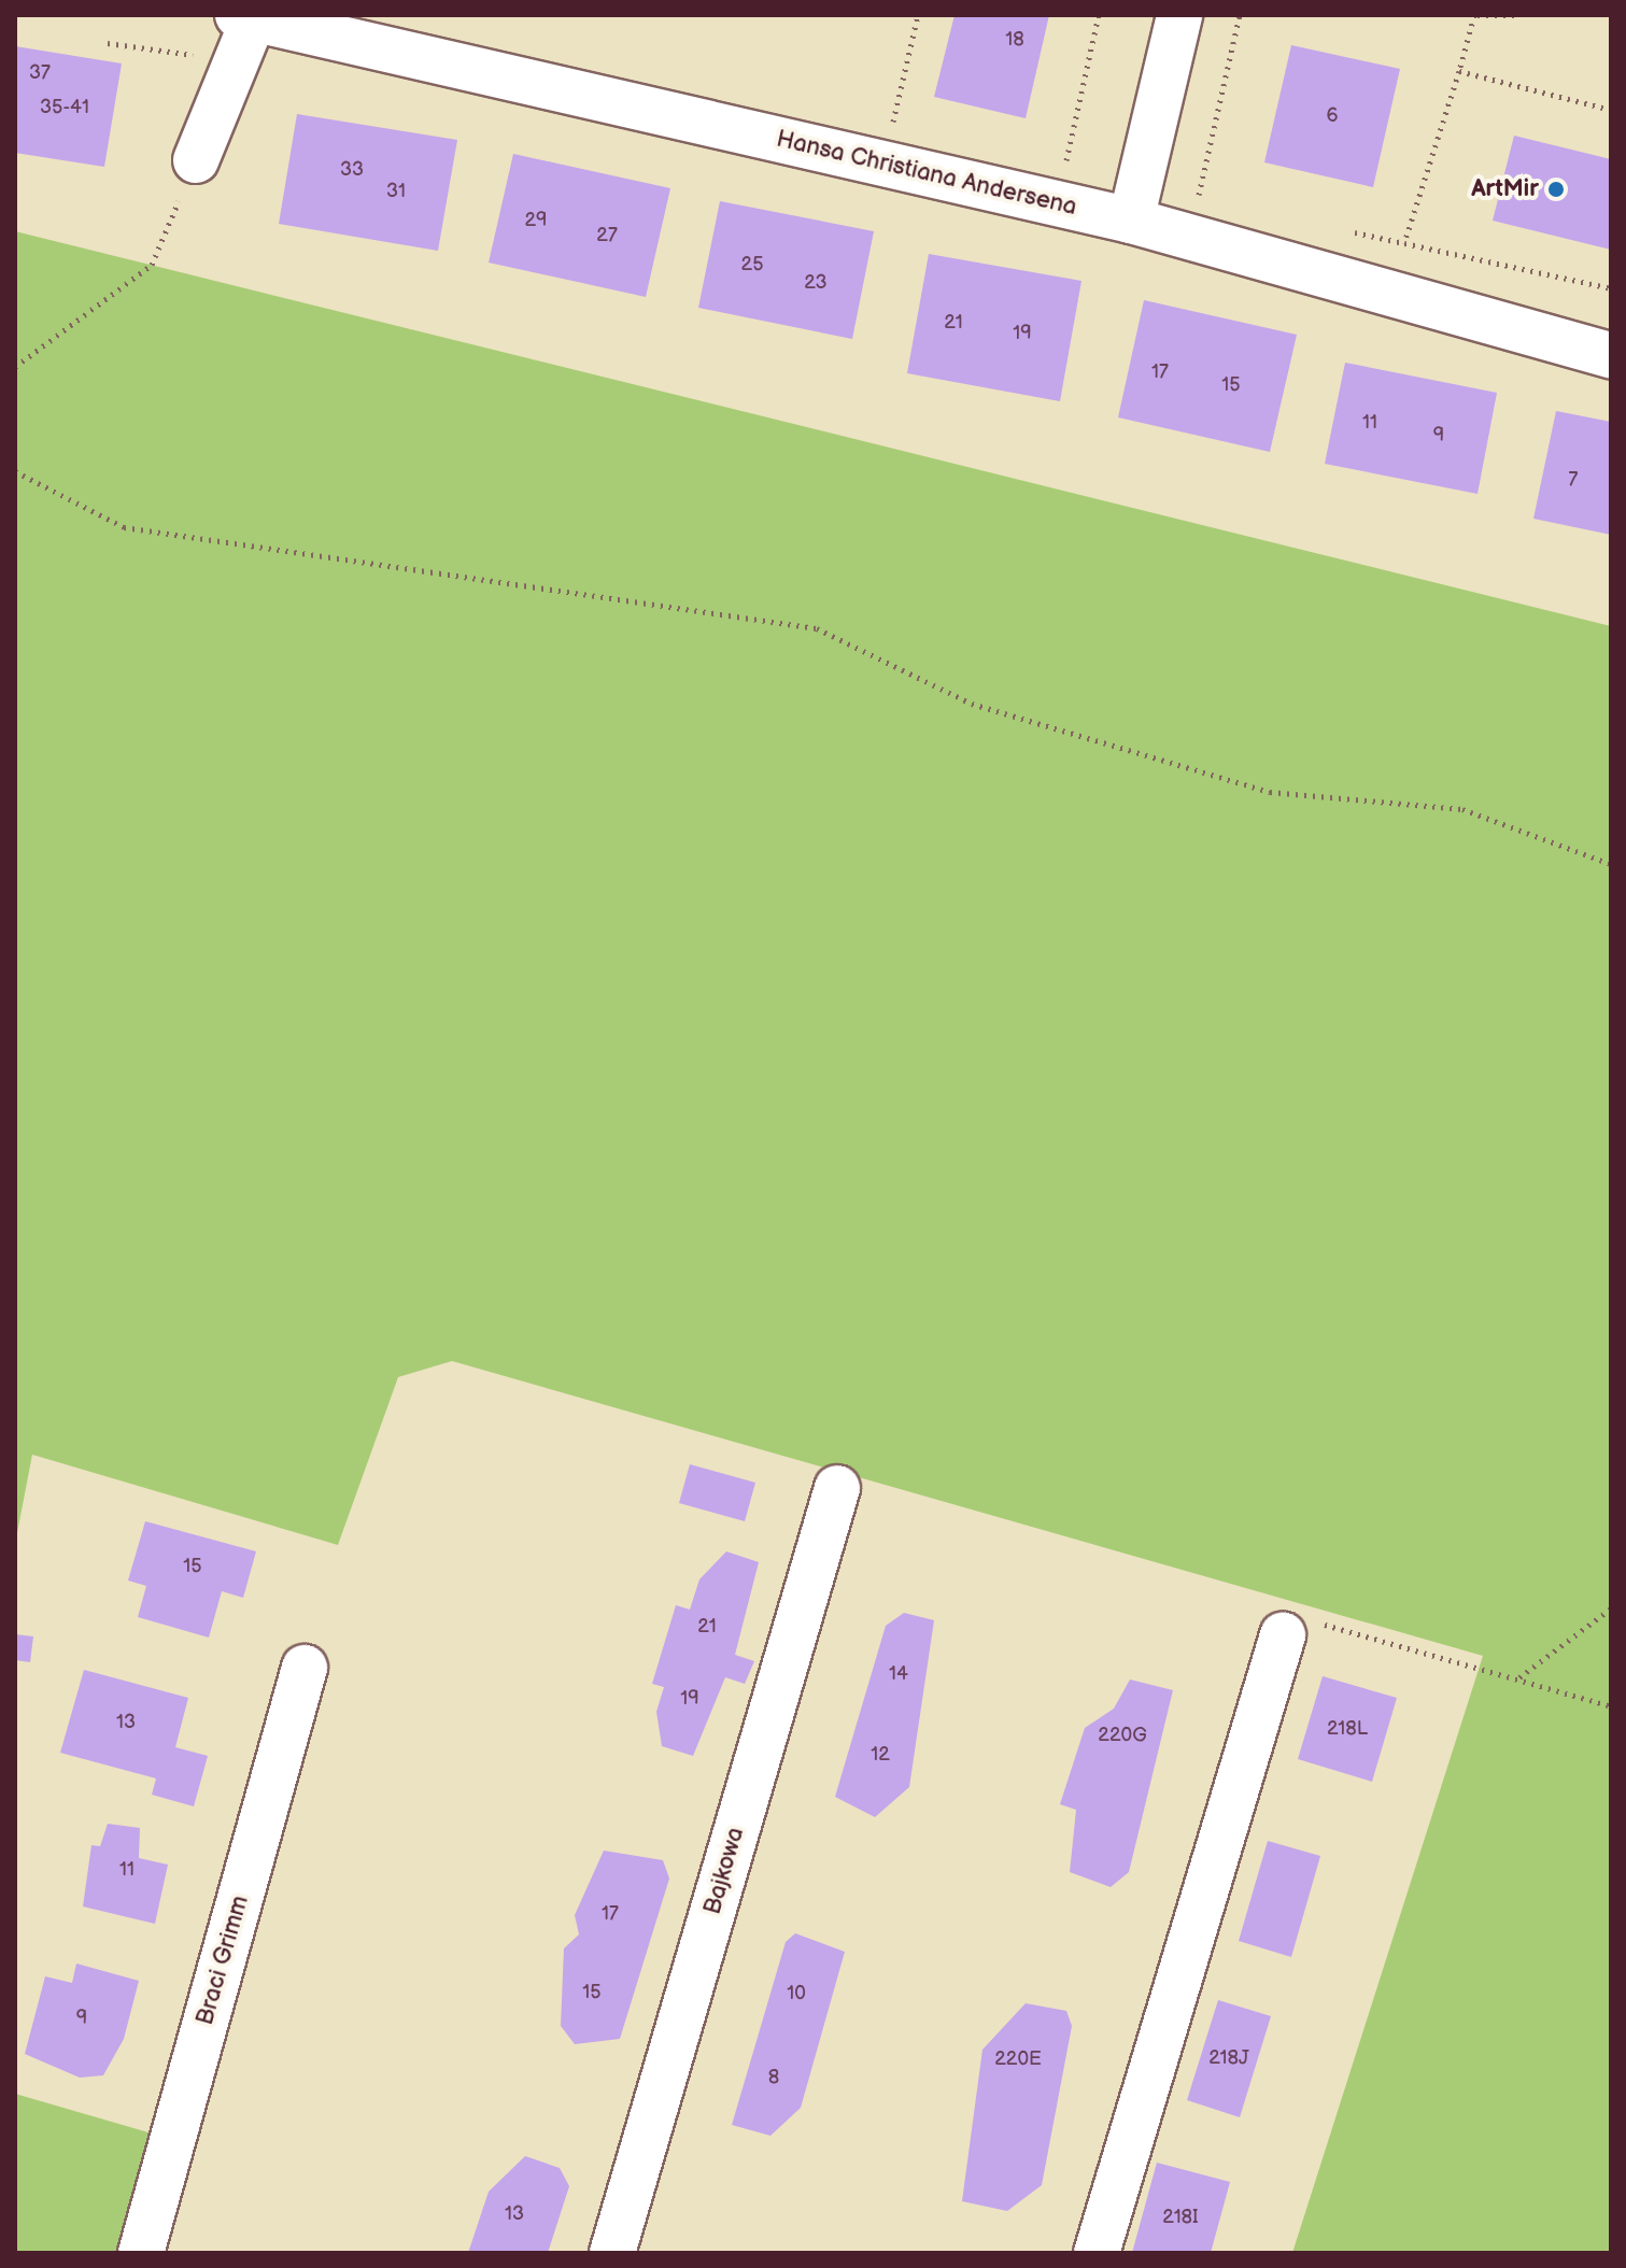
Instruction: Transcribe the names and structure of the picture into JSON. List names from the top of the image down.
{
  "streets": {
    "street": ["Hansa Christiana Andersena", "Bajkowa", "Braci Grimm"]
  },
  "places": ["ArtMir"],
  "house_numbers": [
    "18",
    "37",
    "35-41",
    "6",
    "33",
    "31",
    "29",
    "27",
    "25",
    "23",
    "21",
    "19",
    "17",
    "15",
    "11",
    "9",
    "7",
    "15",
    "21",
    "14",
    "19",
    "13",
    "218L",
    "220G",
    "12",
    "11",
    "17",
    "15",
    "10",
    "9",
    "218J",
    "220E",
    "8",
    "13",
    "218I"
  ]
}
